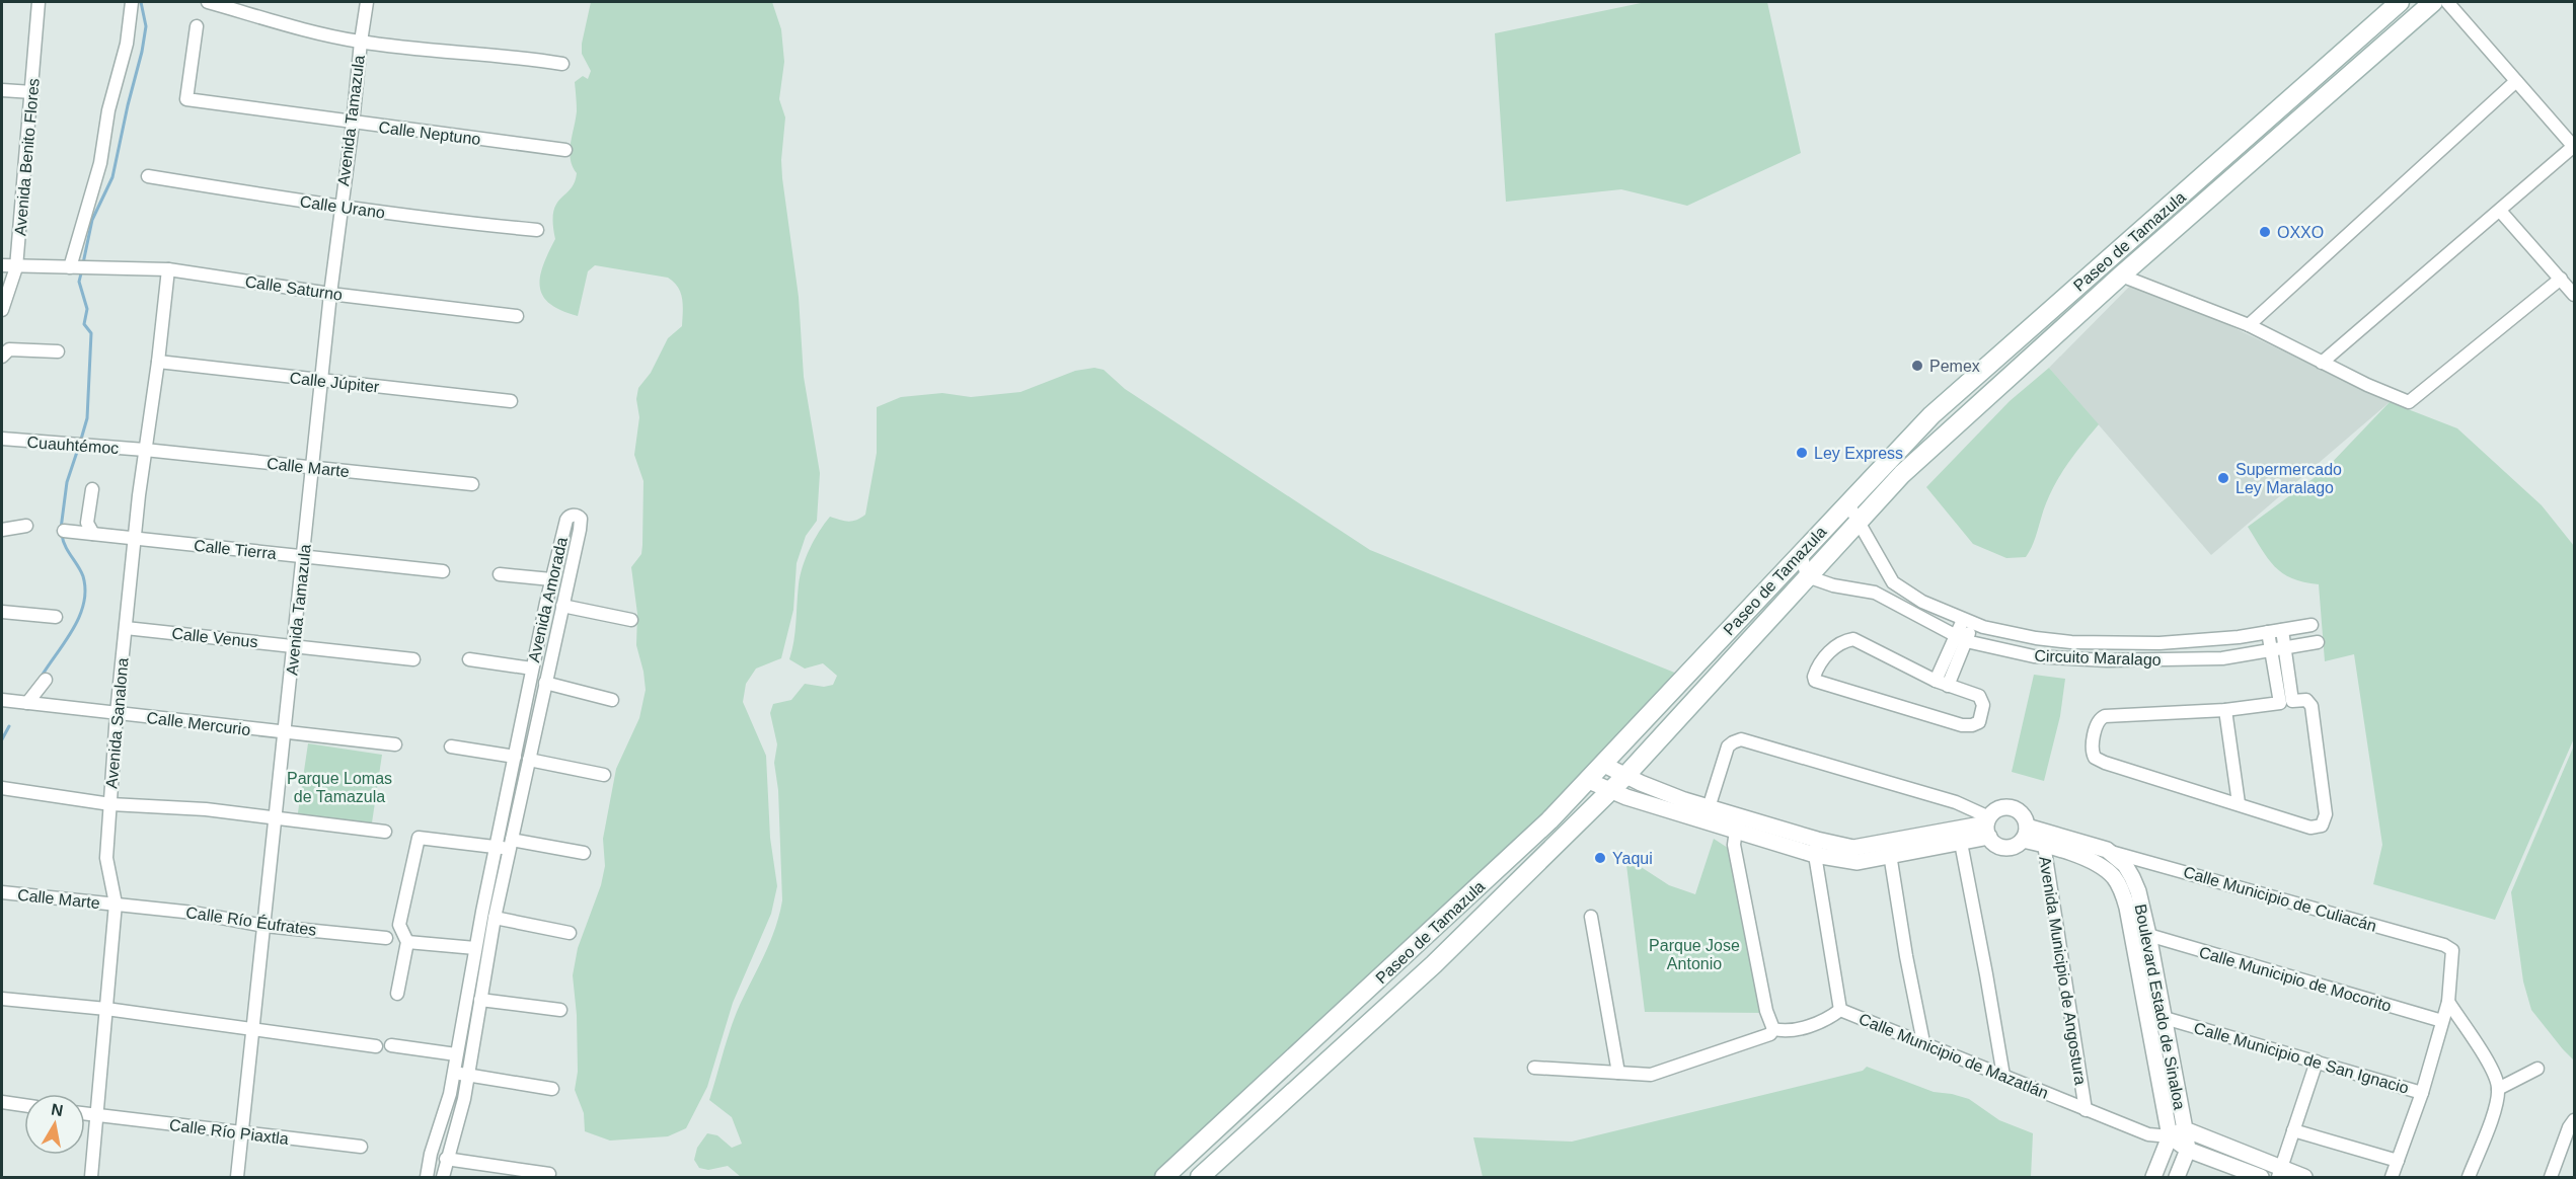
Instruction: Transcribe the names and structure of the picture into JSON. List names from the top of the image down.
{
  "streets": {
    "main road": ["Paseo de Tamazula"],
    "street": [
      "Avenida Tamazula",
      "Calle Neptuno",
      "Avenida Benito Flores",
      "Calle Urano",
      "Calle Saturno",
      "Calle Júpiter",
      "Cuauhtémoc",
      "Calle Marte",
      "Calle Tierra",
      "Avenida Amorada",
      "Calle Venus",
      "Circuito Maralago",
      "Avenida Sanalona",
      "Calle Mercurio",
      "Calle Municipio de Culiacán",
      "Calle Río Éufrates",
      "Avenida Municipio de Angostura",
      "Calle Municipio de Mocorito",
      "Boulevard Estado de Sinaloa",
      "Calle Municipio de Mazatlán",
      "Calle Municipio de San Ignacio",
      "Calle Río Piaxtla"
    ]
  },
  "crossings": [
    ["Avenida Tamazula", "Calle Neptuno"],
    ["Avenida Tamazula", "Calle Urano"],
    ["Avenida Tamazula", "Calle Saturno"],
    ["Avenida Tamazula", "Calle Júpiter"],
    ["Avenida Tamazula", "Calle Marte"],
    ["Avenida Tamazula", "Calle Tierra"],
    ["Avenida Tamazula", "Calle Venus"],
    ["Avenida Tamazula", "Calle Mercurio"],
    ["Avenida Tamazula", "Calle Río Éufrates"],
    ["Avenida Tamazula", "Calle Río Piaxtla"],
    ["Avenida Benito Flores", "Calle Saturno"],
    ["Paseo de Tamazula", "Circuito Maralago"],
    ["Paseo de Tamazula", "Boulevard Estado de Sinaloa"],
    ["Calle Saturno", "Avenida Sanalona"],
    ["Calle Júpiter", "Avenida Sanalona"],
    ["Cuauhtémoc", "Calle Marte"],
    ["Cuauhtémoc", "Avenida Sanalona"],
    ["Calle Marte", "Avenida Sanalona"],
    ["Calle Marte", "Calle Río Éufrates"],
    ["Calle Tierra", "Avenida Sanalona"],
    ["Calle Venus", "Avenida Sanalona"],
    ["Avenida Sanalona", "Calle Mercurio"],
    ["Avenida Sanalona", "Calle Río Éufrates"],
    ["Avenida Sanalona", "Calle Río Piaxtla"],
    ["Calle Municipio de Culiacán", "Boulevard Estado de Sinaloa"],
    ["Avenida Municipio de Angostura", "Boulevard Estado de Sinaloa"],
    ["Avenida Municipio de Angostura", "Calle Municipio de Mazatlán"],
    ["Calle Municipio de Mocorito", "Boulevard Estado de Sinaloa"],
    ["Boulevard Estado de Sinaloa", "Calle Municipio de Mazatlán"],
    ["Boulevard Estado de Sinaloa", "Calle Municipio de San Ignacio"]
  ],
  "parks": ["Parque Lomas de Tamazula", "Parque Jose Antonio"],
  "places": [
    "OXXO",
    "Pemex",
    "Ley Express",
    "Supermercado Ley Maralago",
    "Yaqui"
  ],
  "north": "top"
}
